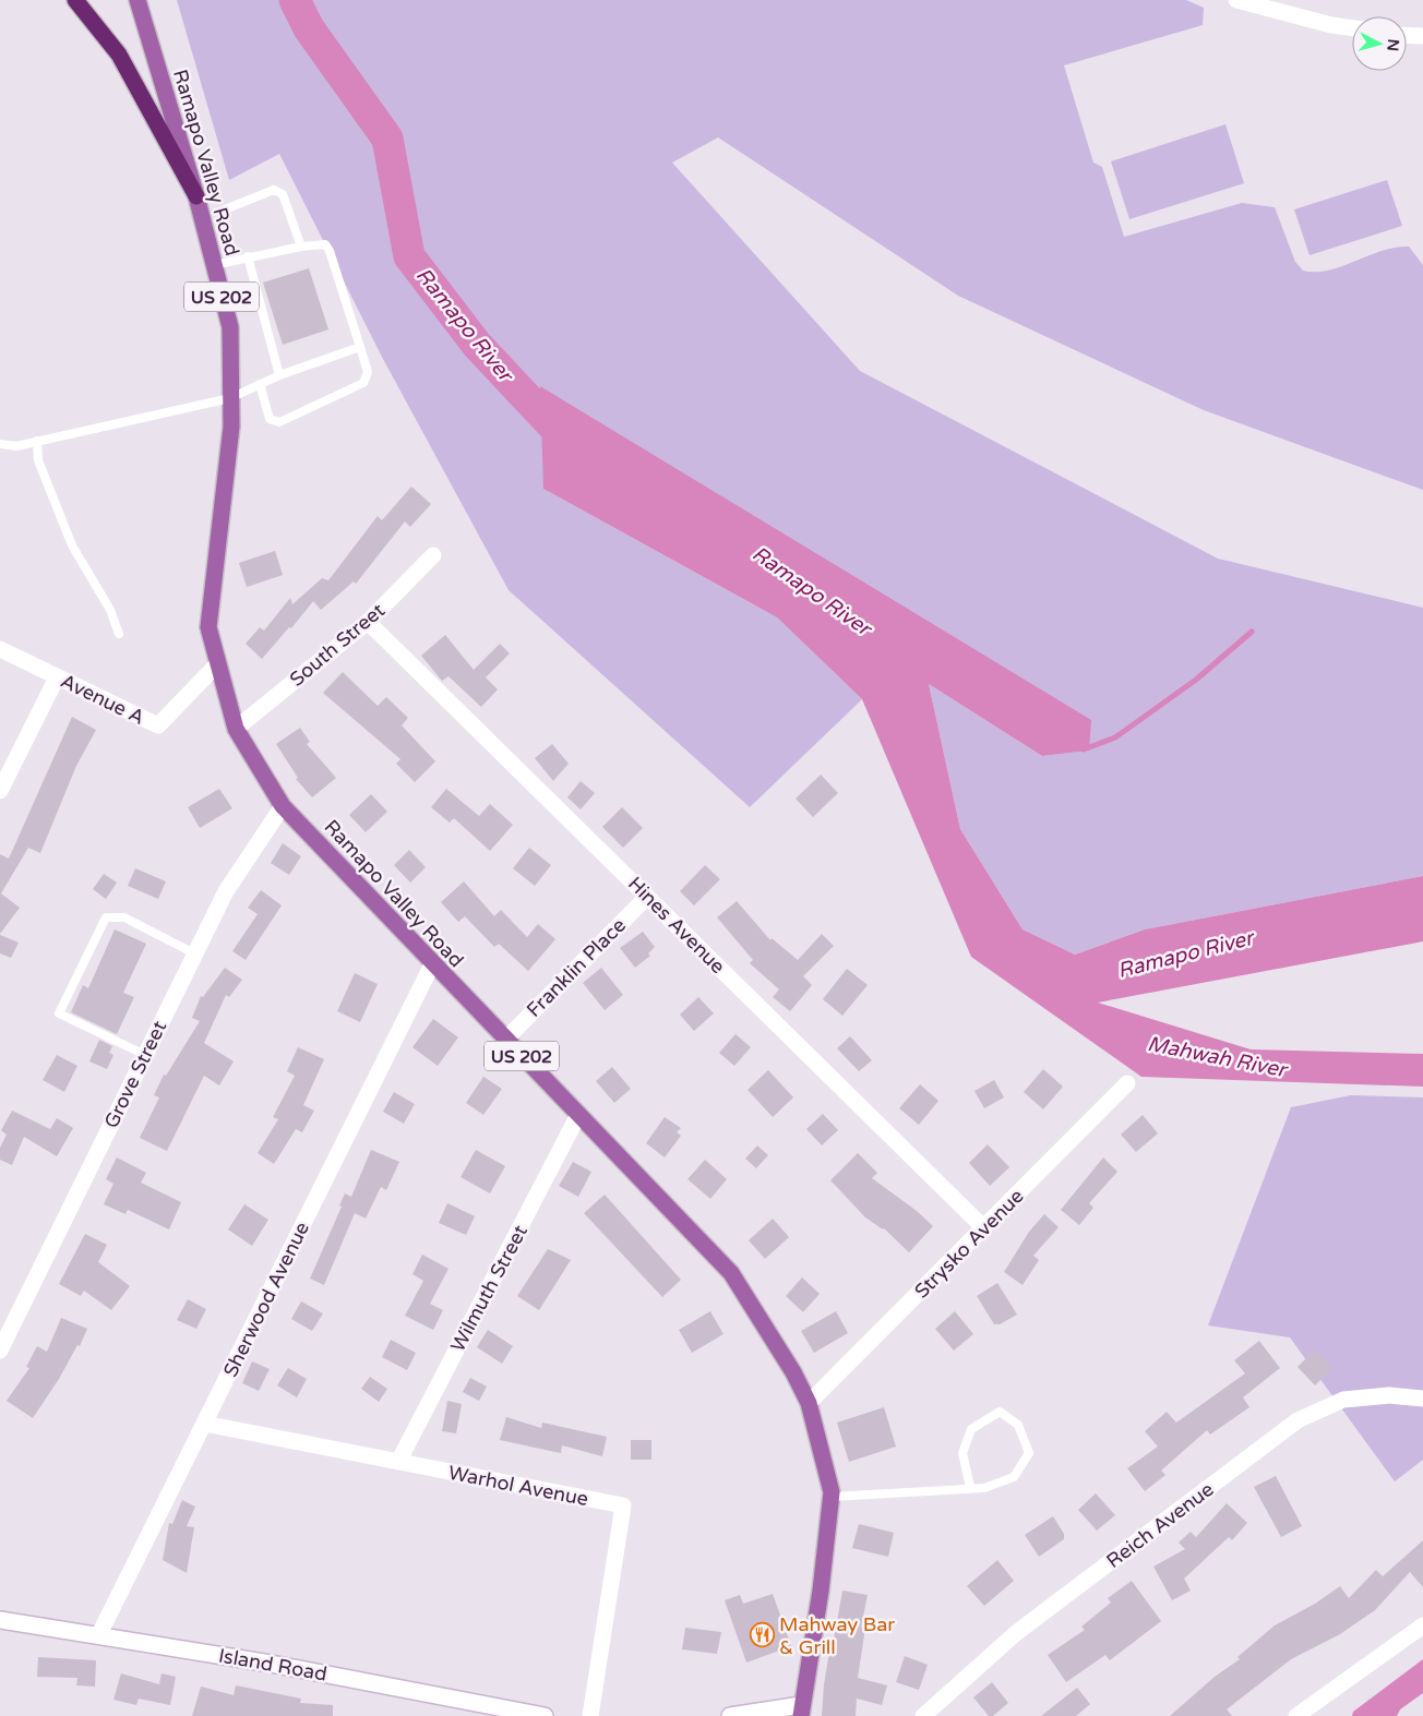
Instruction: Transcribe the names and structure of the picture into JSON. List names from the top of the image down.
{
  "streets": {
    "main road": ["Ramapo Valley Road", "US 202"],
    "street": [
      "South Street",
      "Avenue A",
      "Hines Avenue",
      "Franklin Place",
      "Grove Street",
      "Strysko Avenue",
      "Wilmuth Street",
      "Sherwood Avenue",
      "Warhol Avenue",
      "Reich Avenue",
      "Island Road"
    ]
  },
  "crossings": [
    ["Ramapo Valley Road", "South Street"],
    ["Ramapo Valley Road", "Avenue A"],
    ["Ramapo Valley Road", "Franklin Place"],
    ["Ramapo Valley Road", "Grove Street"],
    ["Ramapo Valley Road", "Strysko Avenue"],
    ["Ramapo Valley Road", "Wilmuth Street"],
    ["Ramapo Valley Road", "Sherwood Avenue"],
    ["South Street", "Hines Avenue"],
    ["Hines Avenue", "Franklin Place"],
    ["Hines Avenue", "Strysko Avenue"],
    ["Wilmuth Street", "Warhol Avenue"],
    ["Sherwood Avenue", "Warhol Avenue"],
    ["Sherwood Avenue", "Island Road"]
  ],
  "water": ["Ramapo River", "Mahwah River"],
  "places": {
    "restaurant": ["Mahway Bar & Grill"]
  },
  "north": "right"
}
